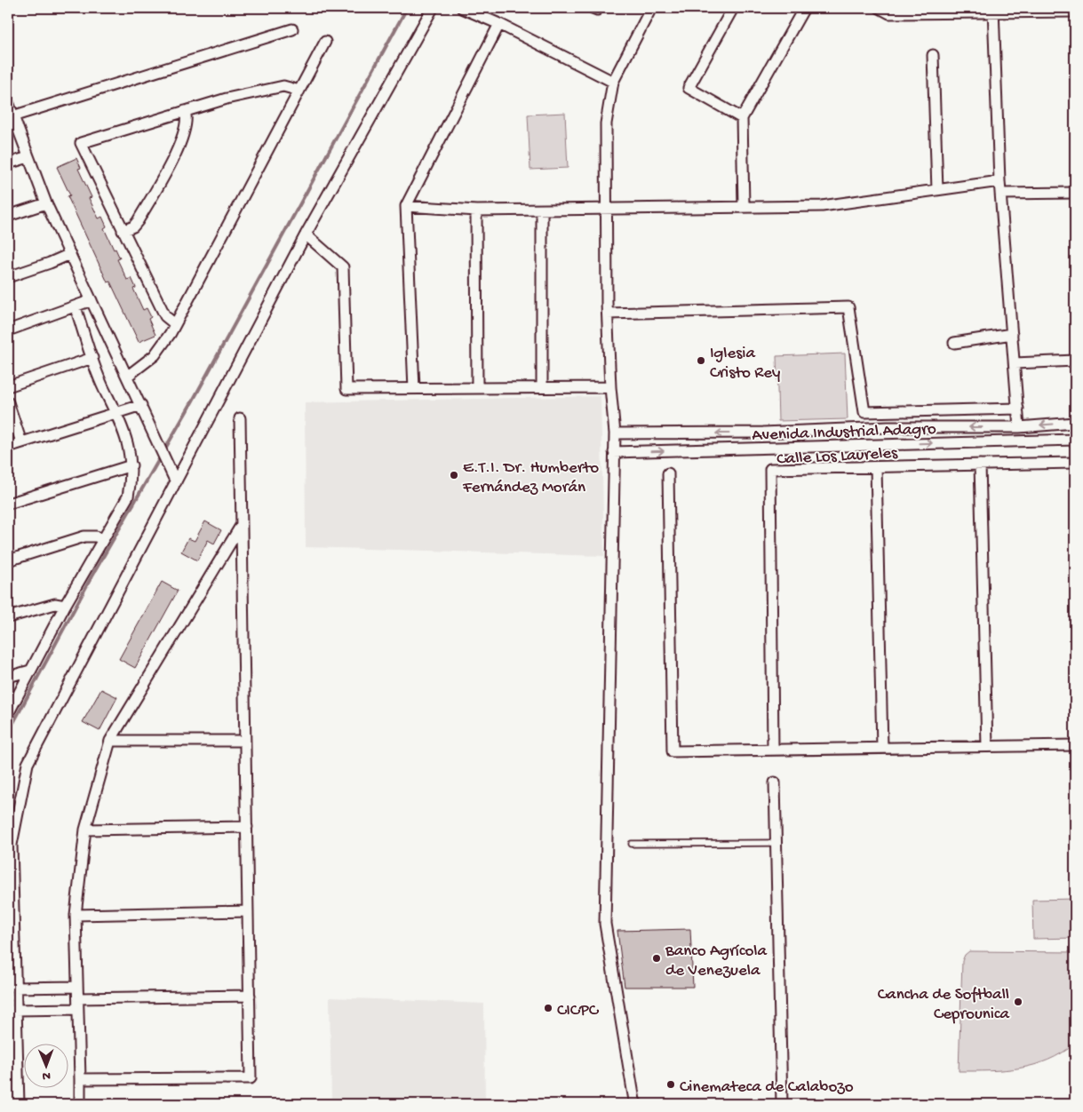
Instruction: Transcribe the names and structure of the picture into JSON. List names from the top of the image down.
{
  "streets": {
    "street": ["Avenida Industrial Adagro", "Calle Los Laureles"]
  },
  "places": [
    "Iglesia Cristo Rey",
    "E.T.I. Dr. Humberto Fernández Morán",
    "Banco Agrícola de Venezuela",
    "Cancha de Softball Ceprounica",
    "CICPC",
    "Cinemateca de Calabozo"
  ],
  "north": "bottom"
}
